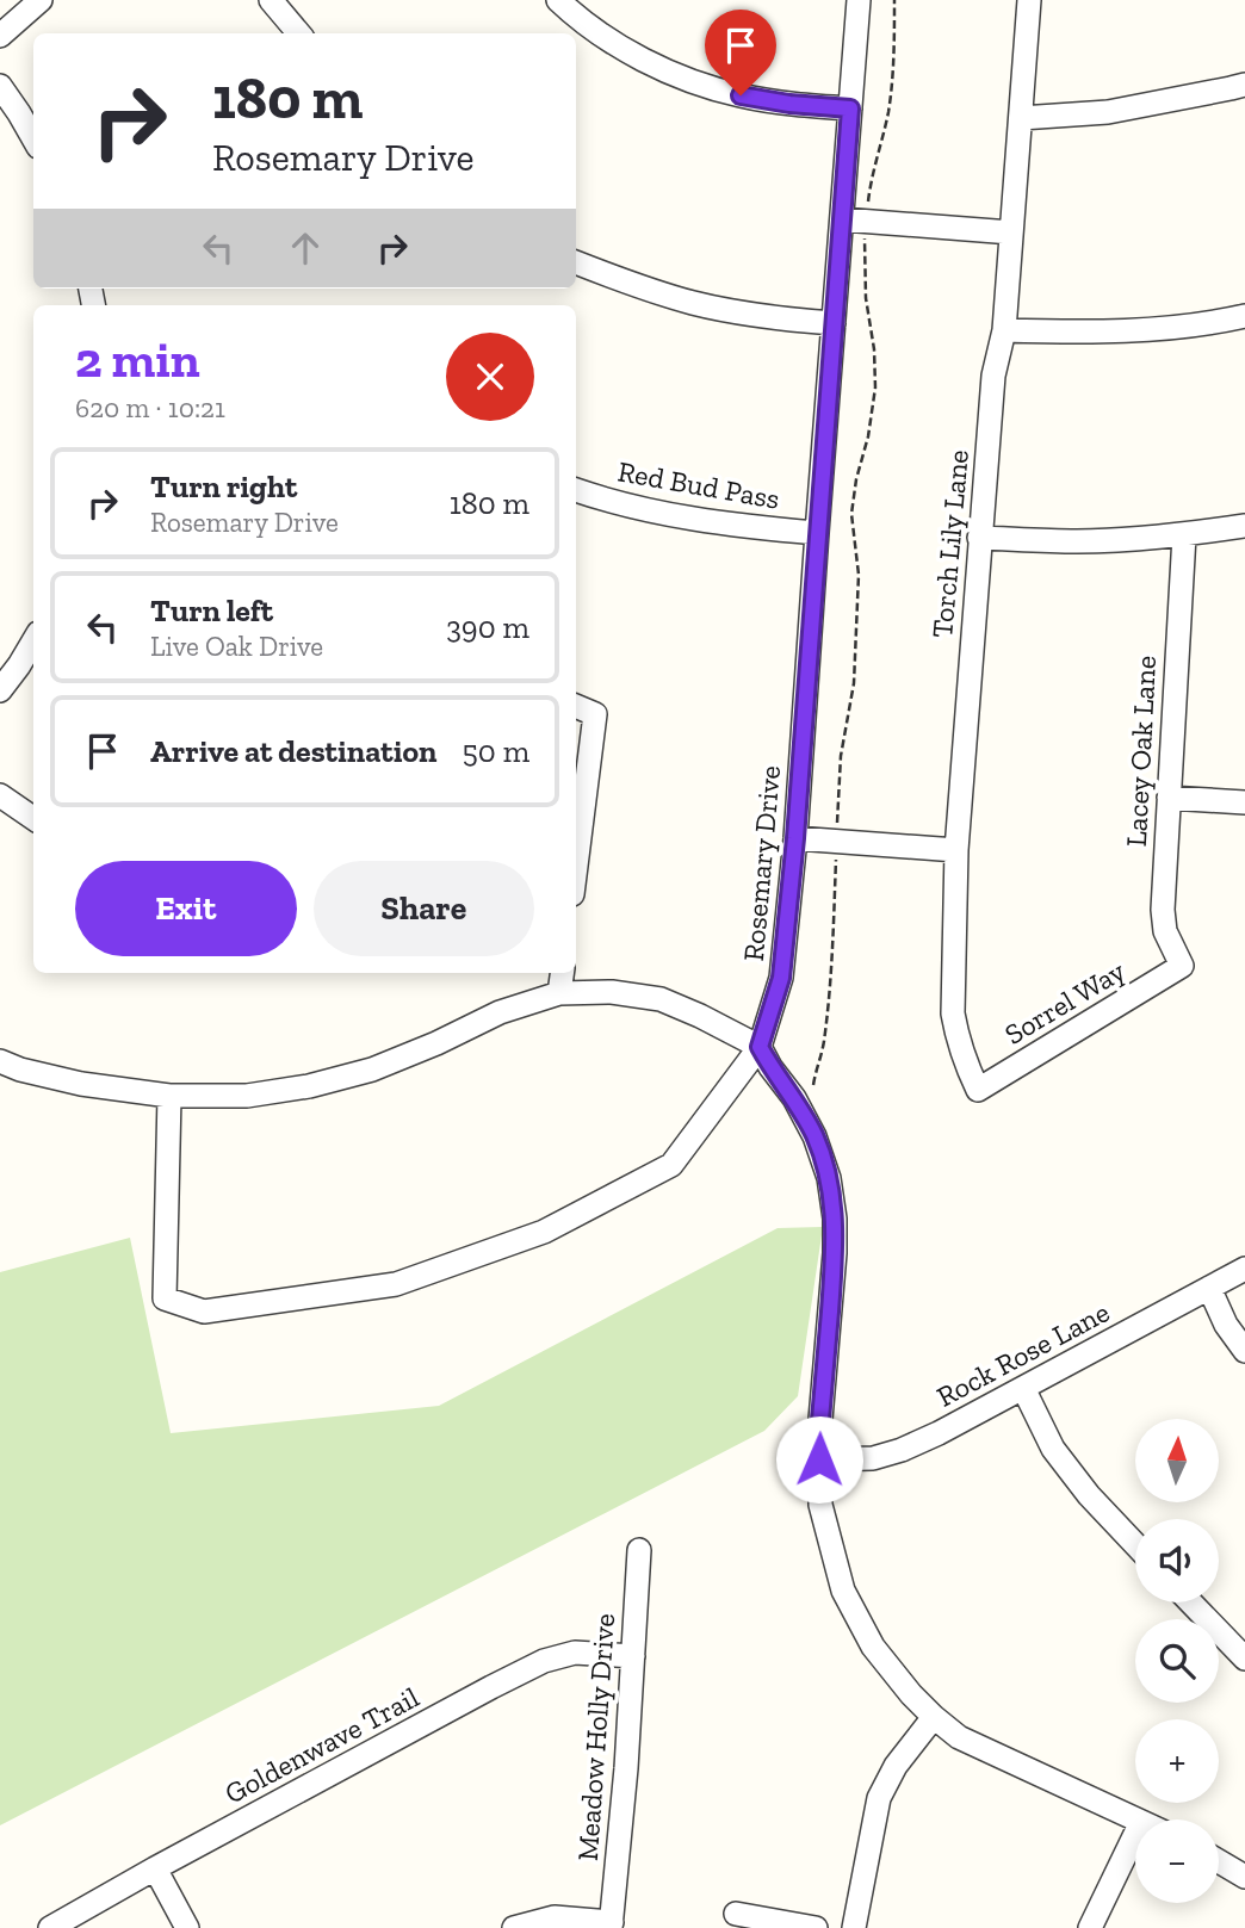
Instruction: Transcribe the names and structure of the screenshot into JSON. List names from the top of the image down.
{
  "streets": {
    "street": [
      "Red Bud Pass",
      "Torch Lily Lane",
      "Lacey Oak Lane",
      "Rosemary Drive",
      "Sorrel Way",
      "Rock Rose Lane",
      "Meadow Holly Drive",
      "Goldenwave Trail"
    ]
  },
  "crossings": [
    ["Red Bud Pass", "Rosemary Drive"],
    ["Torch Lily Lane", "Sorrel Way"],
    ["Lacey Oak Lane", "Sorrel Way"],
    ["Meadow Holly Drive", "Goldenwave Trail"]
  ],
  "north": "top",
  "page": {
    "turn": ["180 m", "Rosemary Drive"],
    "heading": ["2 min", "620 m · 10:21"],
    "list": [
      {
        "name": "Turn right",
        "note": "Rosemary Drive",
        "value": "180 m"
      },
      {
        "name": "Turn left",
        "note": "Live Oak Drive",
        "value": "390 m"
      },
      {
        "name": "Arrive at destination",
        "value": "50 m"
      }
    ],
    "buttons": ["Exit", "Share"],
    "map_buttons": ["+", "−"]
  }
}
